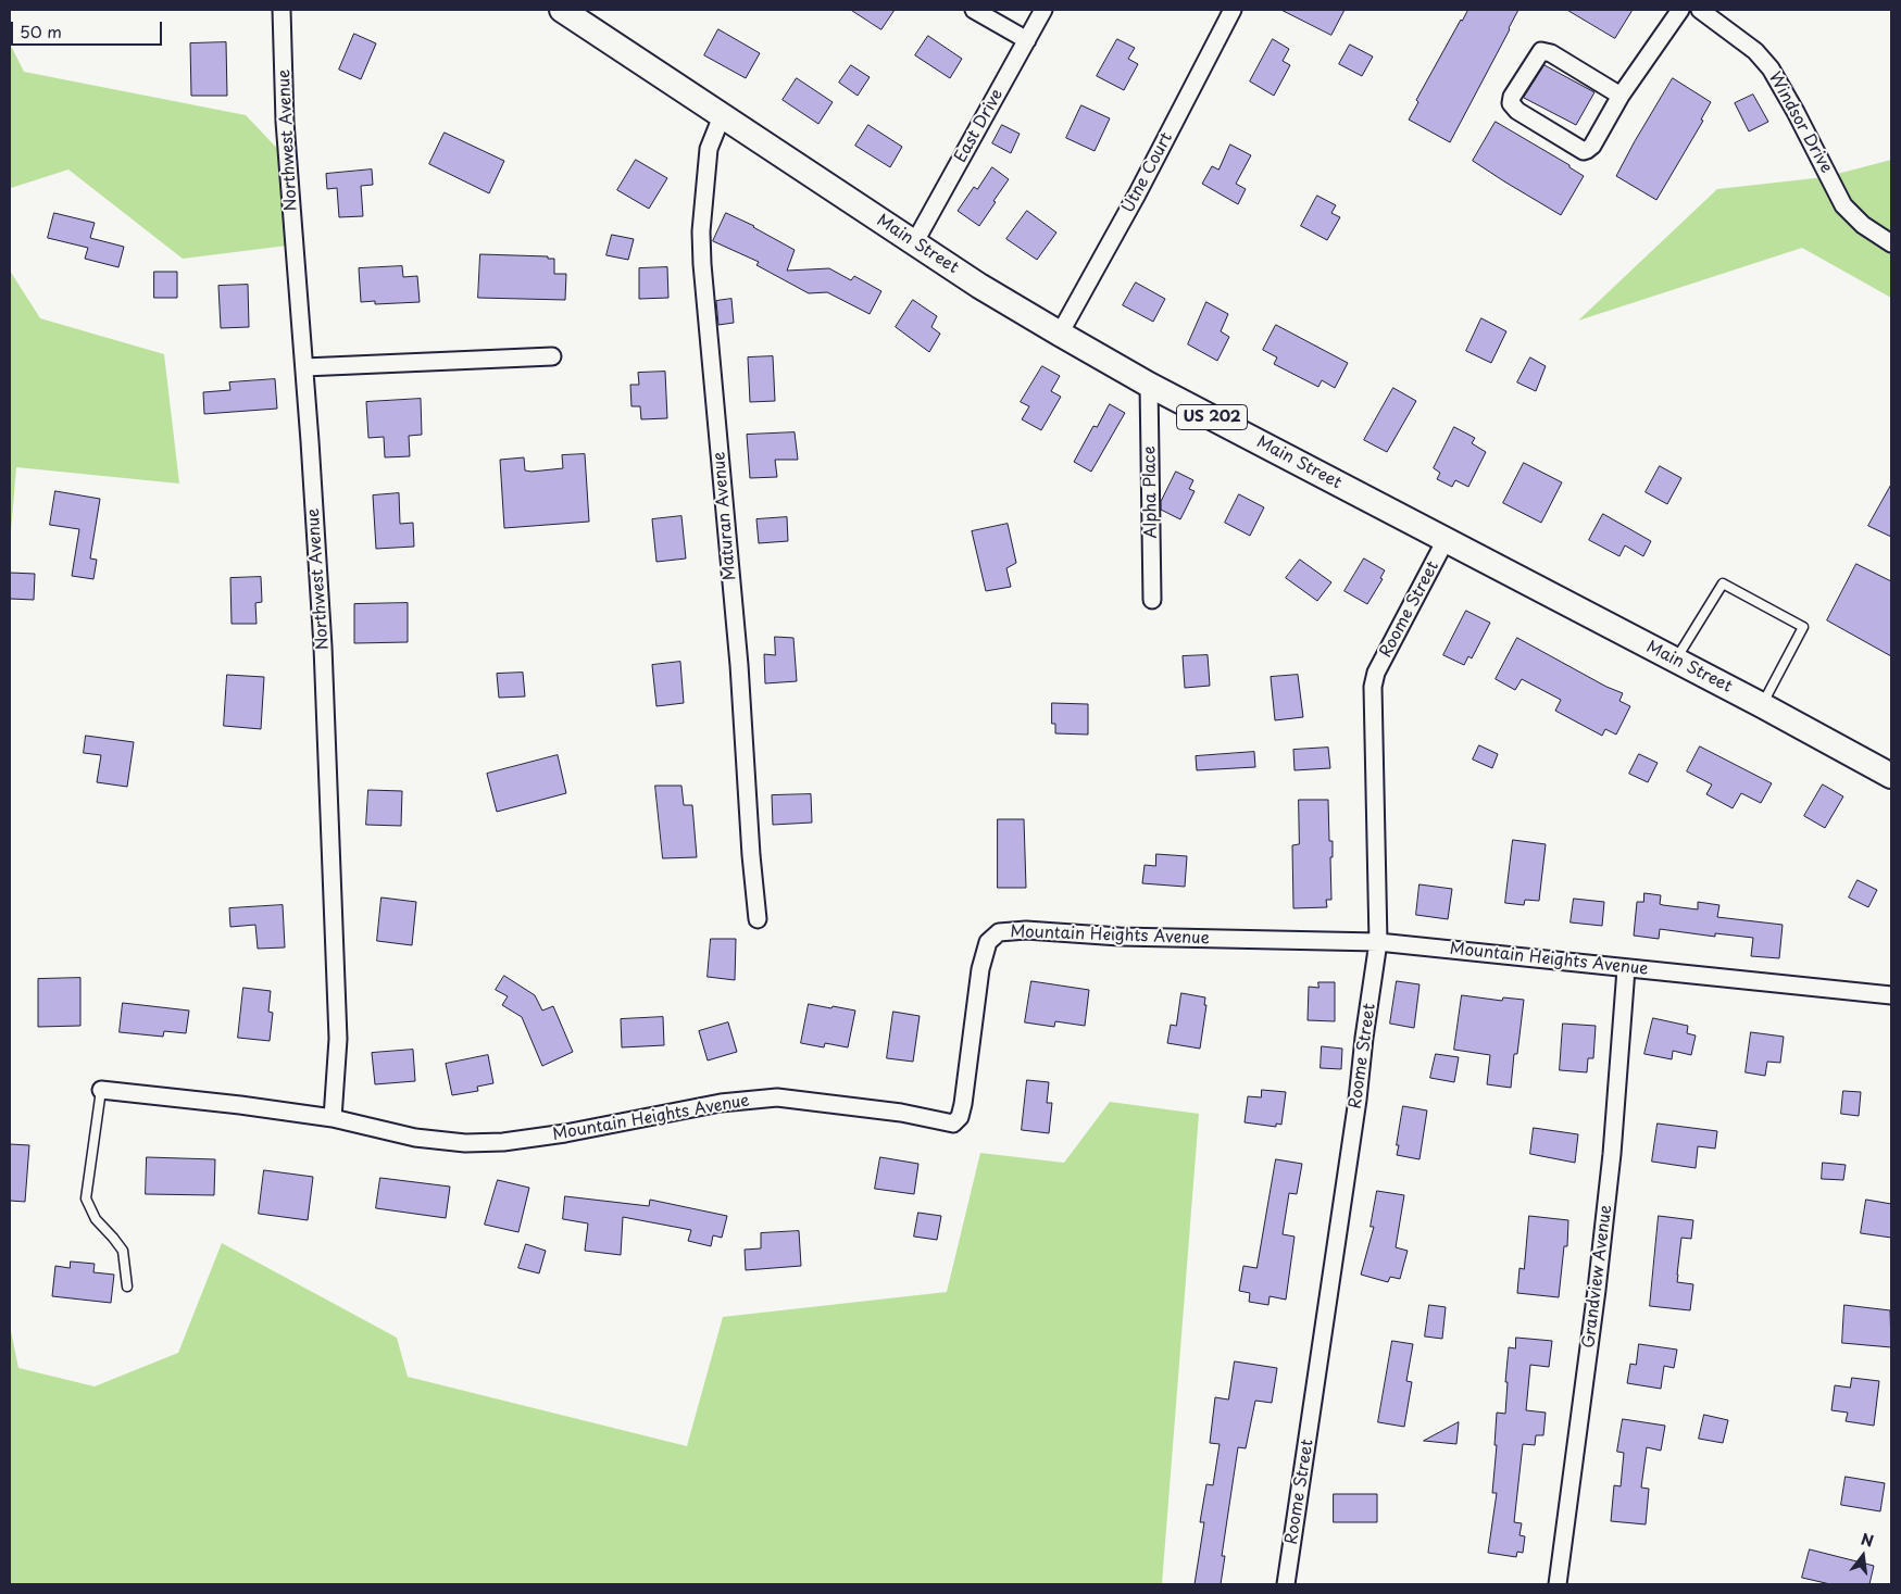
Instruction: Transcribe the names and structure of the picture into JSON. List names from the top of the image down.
{
  "streets": {
    "main road": ["Main Street", "US 202"],
    "street": [
      "Windsor Drive",
      "East Drive",
      "Northwest Avenue",
      "Utne Court",
      "Alpha Place",
      "Maturan Avenue",
      "Roome Street",
      "Mountain Heights Avenue",
      "Grandview Avenue"
    ]
  },
  "crossings": [
    ["East Drive", "Main Street"],
    ["Northwest Avenue", "Mountain Heights Avenue"],
    ["Utne Court", "Main Street"],
    ["Main Street", "Alpha Place"],
    ["Main Street", "Maturan Avenue"],
    ["Main Street", "Roome Street"],
    ["Roome Street", "Mountain Heights Avenue"],
    ["Mountain Heights Avenue", "Grandview Avenue"]
  ],
  "scale_bar": "50 m",
  "north": "top"
}
